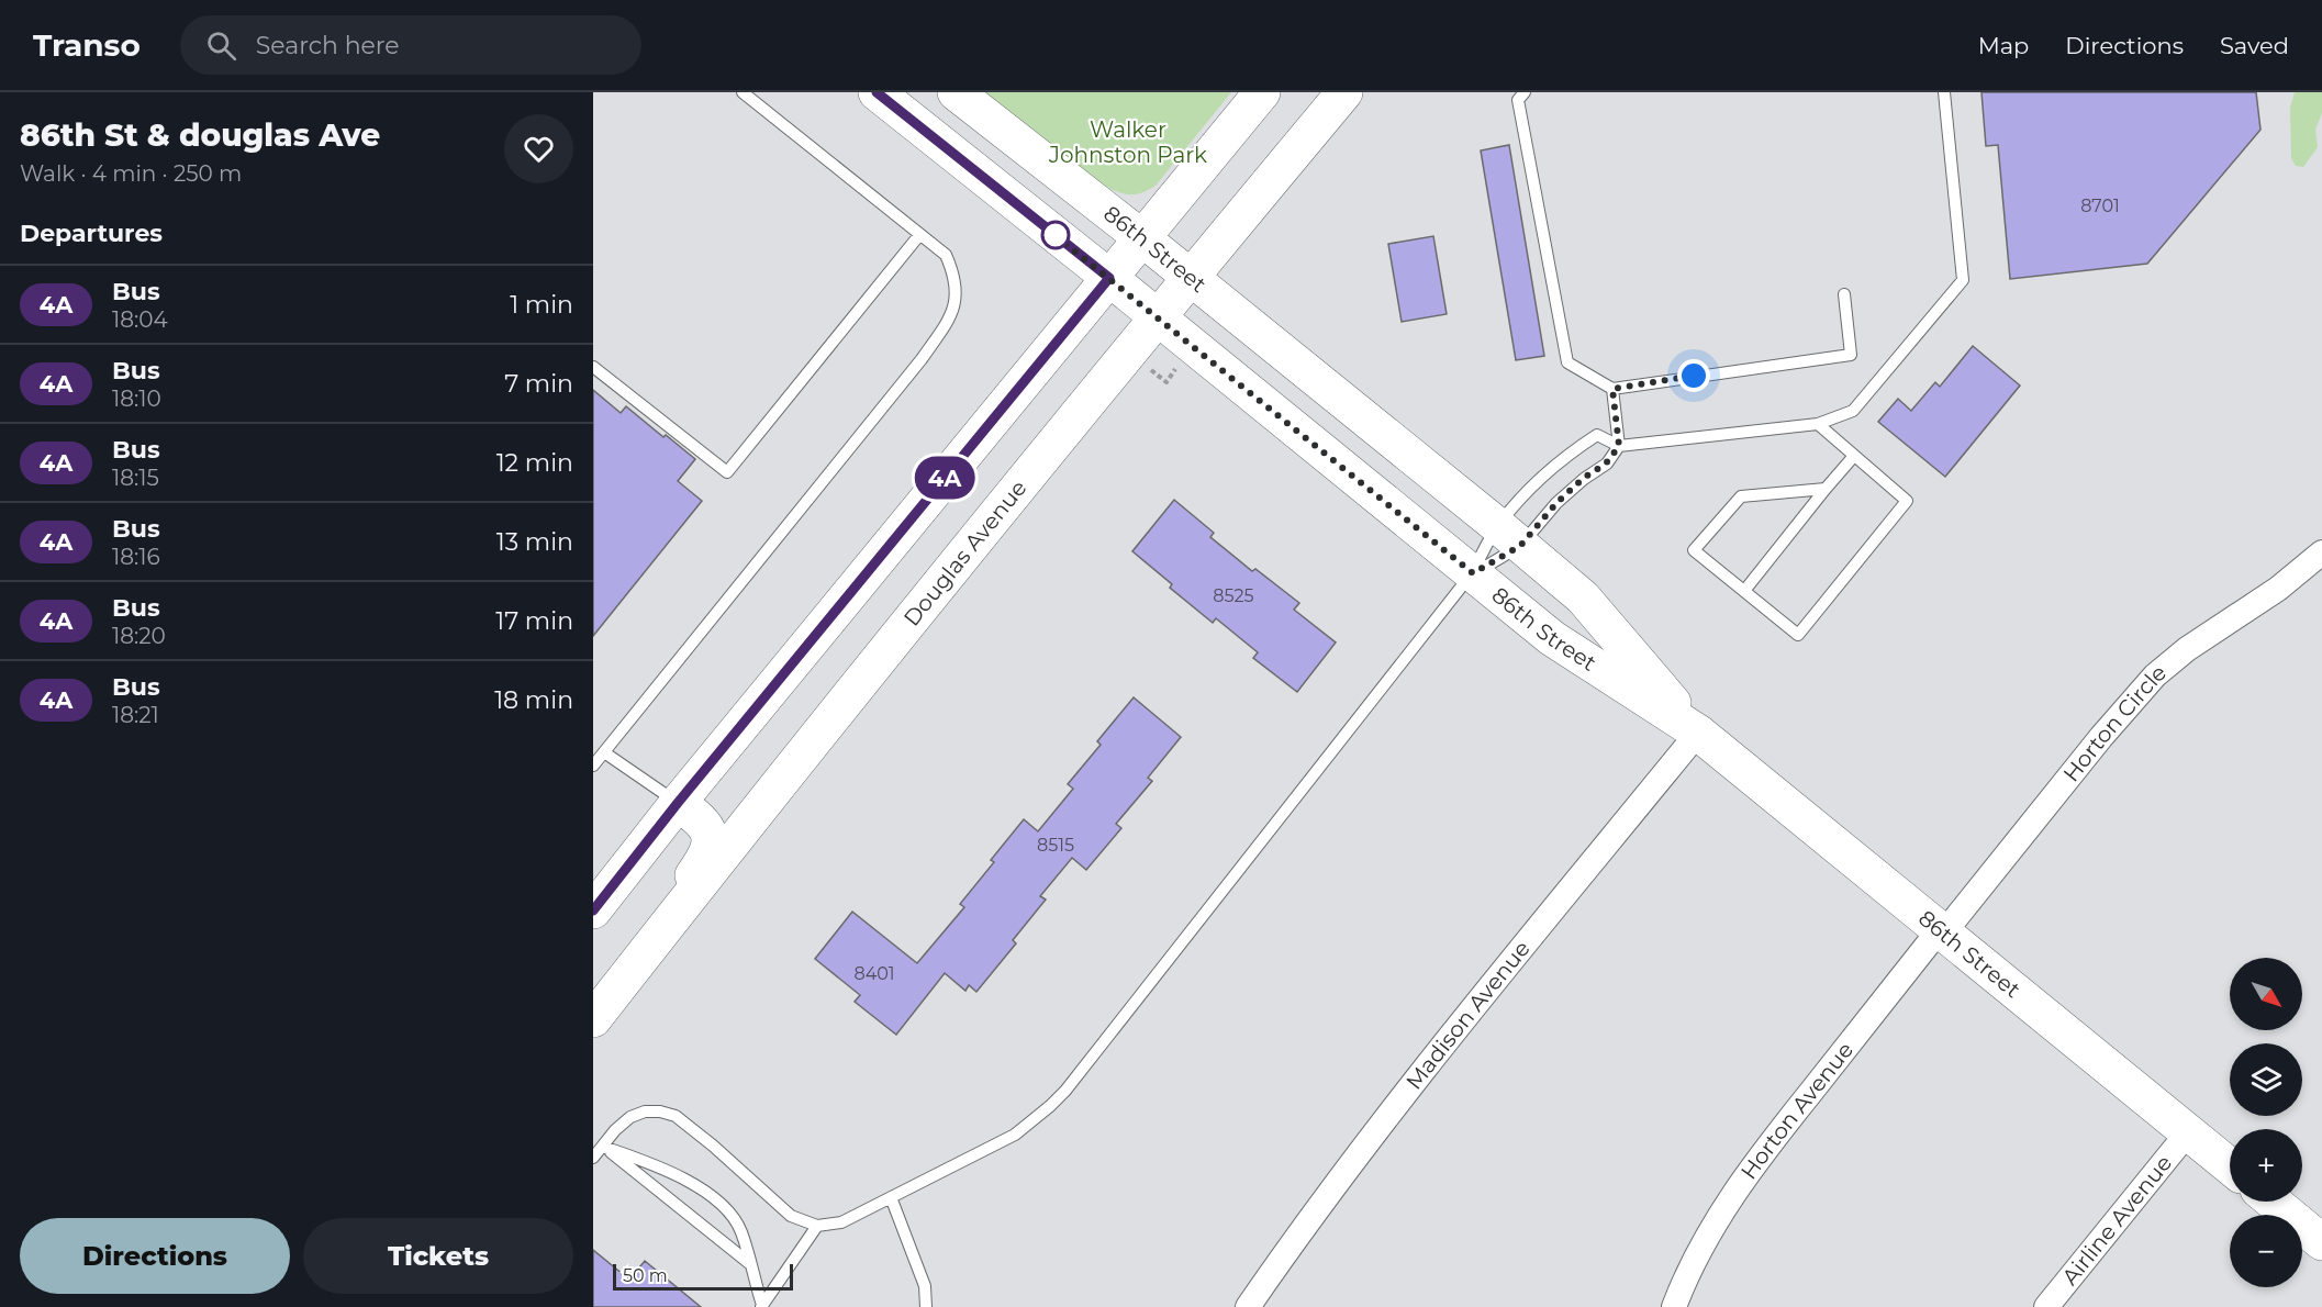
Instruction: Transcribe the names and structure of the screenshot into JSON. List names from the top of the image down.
{
  "streets": {
    "main road": ["86th Street", "Douglas Avenue"],
    "street": [
      "Horton Circle",
      "Madison Avenue",
      "Horton Avenue",
      "Airline Avenue"
    ]
  },
  "crossings": [
    ["86th Street", "Douglas Avenue"],
    ["86th Street", "Horton Circle"],
    ["86th Street", "Madison Avenue"],
    ["86th Street", "Horton Avenue"],
    ["86th Street", "Airline Avenue"],
    ["Horton Circle", "Horton Avenue"]
  ],
  "parks": ["Walker Johnston Park"],
  "lines": ["bus line 4A"],
  "house_numbers": [
    "8701",
    "8525",
    "8515",
    "8401"
  ],
  "scale_bar": "50 m",
  "north": "bottom right",
  "page": {
    "header": "Transo",
    "search": "Search here",
    "nav": ["Map", "Directions", "Saved"],
    "heading": [
      ["86th St & douglas Ave", "Walk · 4 min · 250 m"],
      "Departures"
    ],
    "on_map": "4A",
    "list": [
      {
        "mark": "4A",
        "name": "Bus",
        "note": "18:04",
        "value": "1 min"
      },
      {
        "mark": "4A",
        "name": "Bus",
        "note": "18:10",
        "value": "7 min"
      },
      {
        "mark": "4A",
        "name": "Bus",
        "note": "18:15",
        "value": "12 min"
      },
      {
        "mark": "4A",
        "name": "Bus",
        "note": "18:16",
        "value": "13 min"
      },
      {
        "mark": "4A",
        "name": "Bus",
        "note": "18:20",
        "value": "17 min"
      },
      {
        "mark": "4A",
        "name": "Bus",
        "note": "18:21",
        "value": "18 min"
      }
    ],
    "map_buttons": ["+", "−"],
    "buttons": ["Directions", "Tickets"],
    "scale": "50 m"
  }
}
